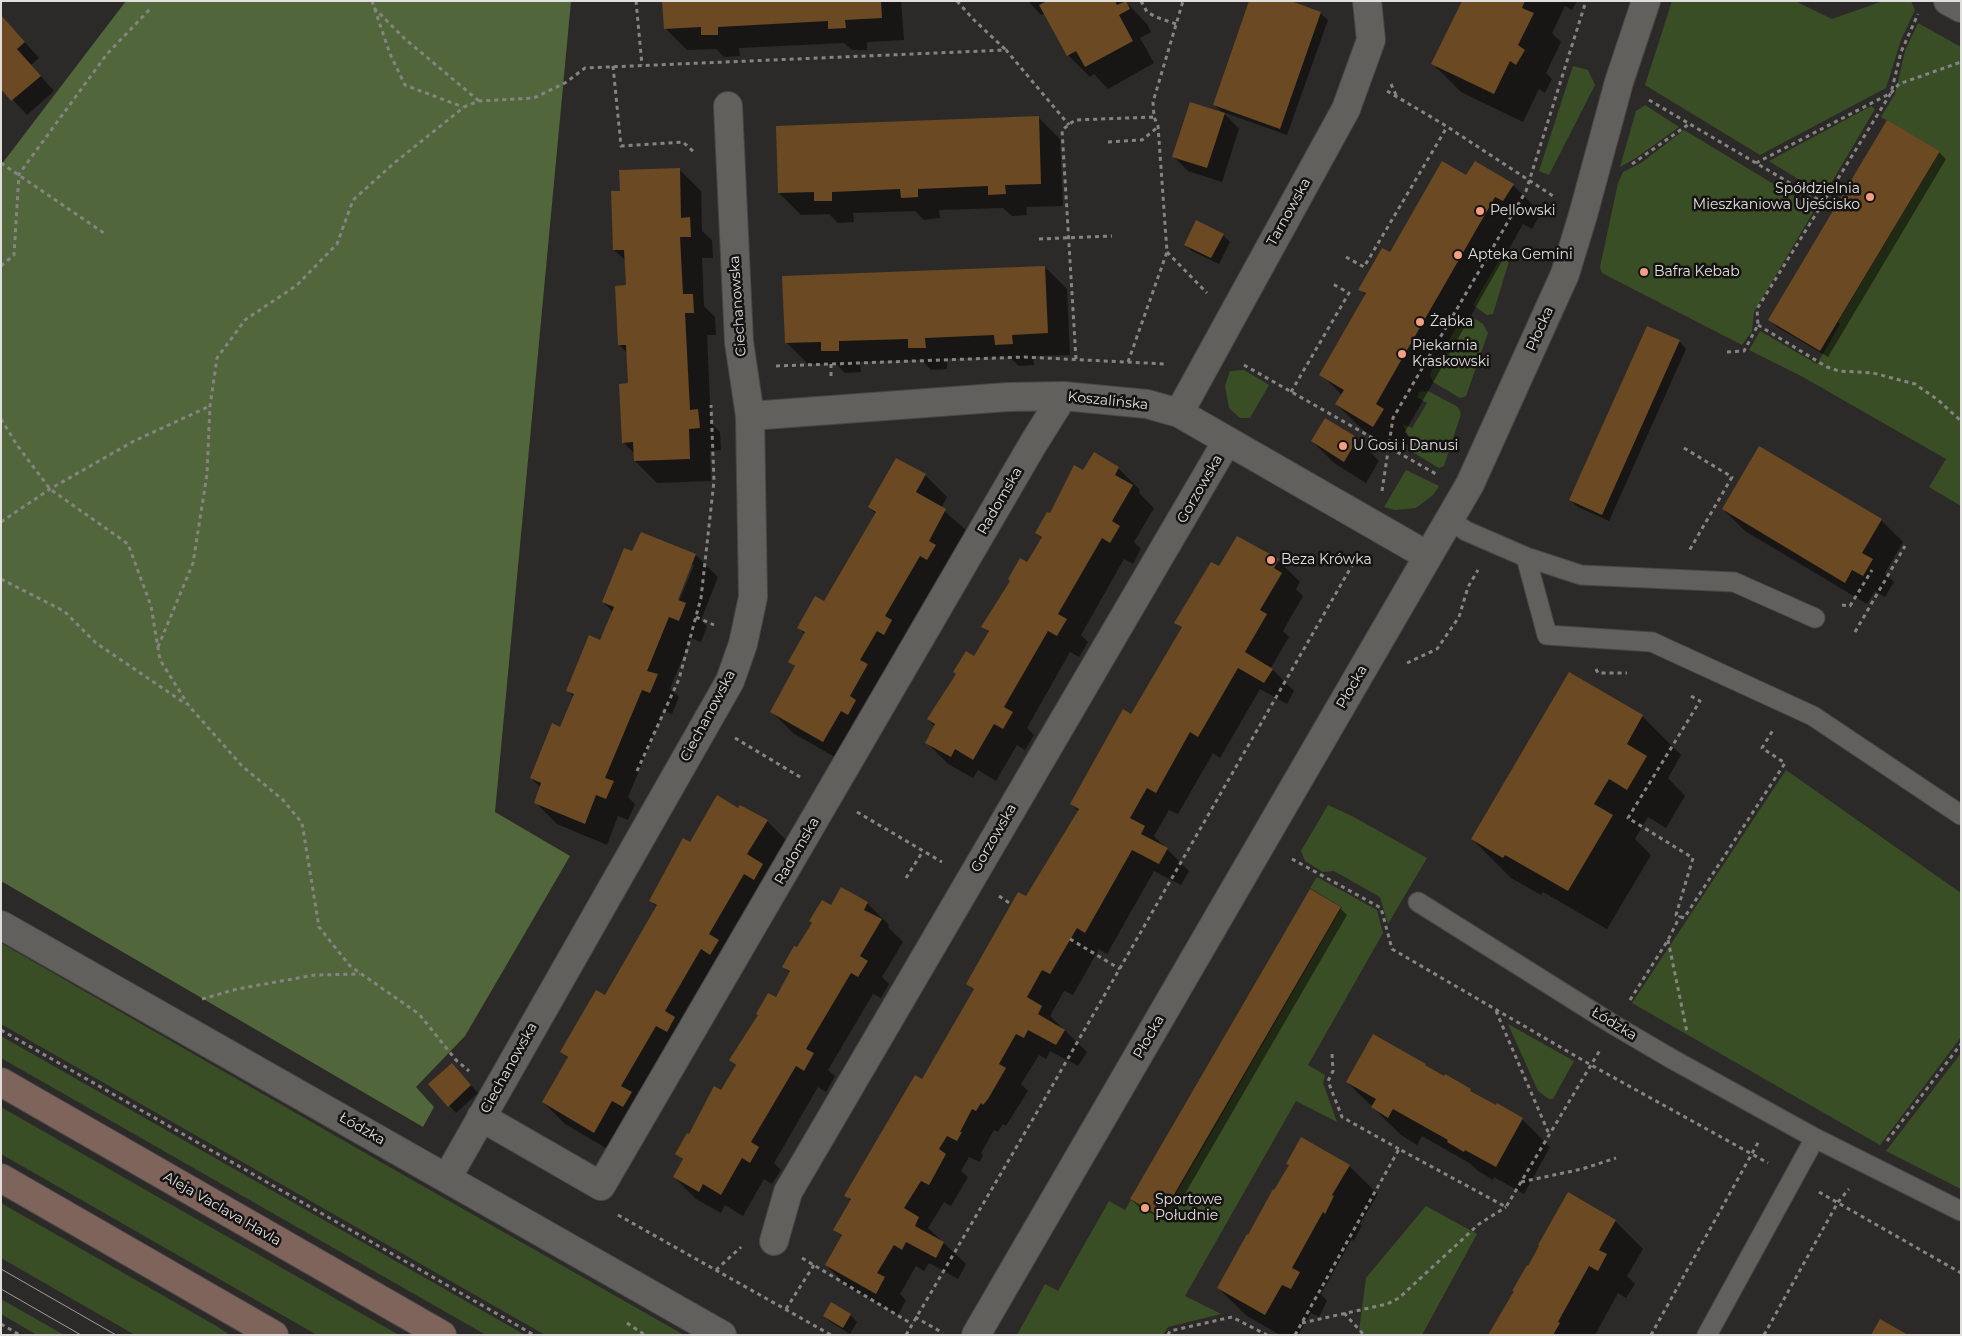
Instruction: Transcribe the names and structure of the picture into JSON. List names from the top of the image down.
{
  "streets": {
    "main road": ["Aleja Vaclava Havla"],
    "street": [
      "Tarnowska",
      "Ciechanowska",
      "Płocka",
      "Koszalińska",
      "Gorzowska",
      "Radomska",
      "Łódzka"
    ]
  },
  "crossings": [
    ["Tarnowska", "Koszalińska"],
    ["Ciechanowska", "Koszalińska"],
    ["Ciechanowska", "Radomska"],
    ["Ciechanowska", "Łódzka"],
    ["Płocka", "Koszalińska"],
    ["Koszalińska", "Gorzowska"],
    ["Koszalińska", "Radomska"]
  ],
  "places": [
    "Spółdzielnia Mieszkaniowa Ujeścisko",
    "Pellowski",
    "Apteka Gemini",
    "Bafra Kebab",
    "Żabka",
    "Piekarnia Kraskowski",
    "U Gosi i Danusi",
    "Beza Krówka",
    "Sportowe Południe"
  ]
}
